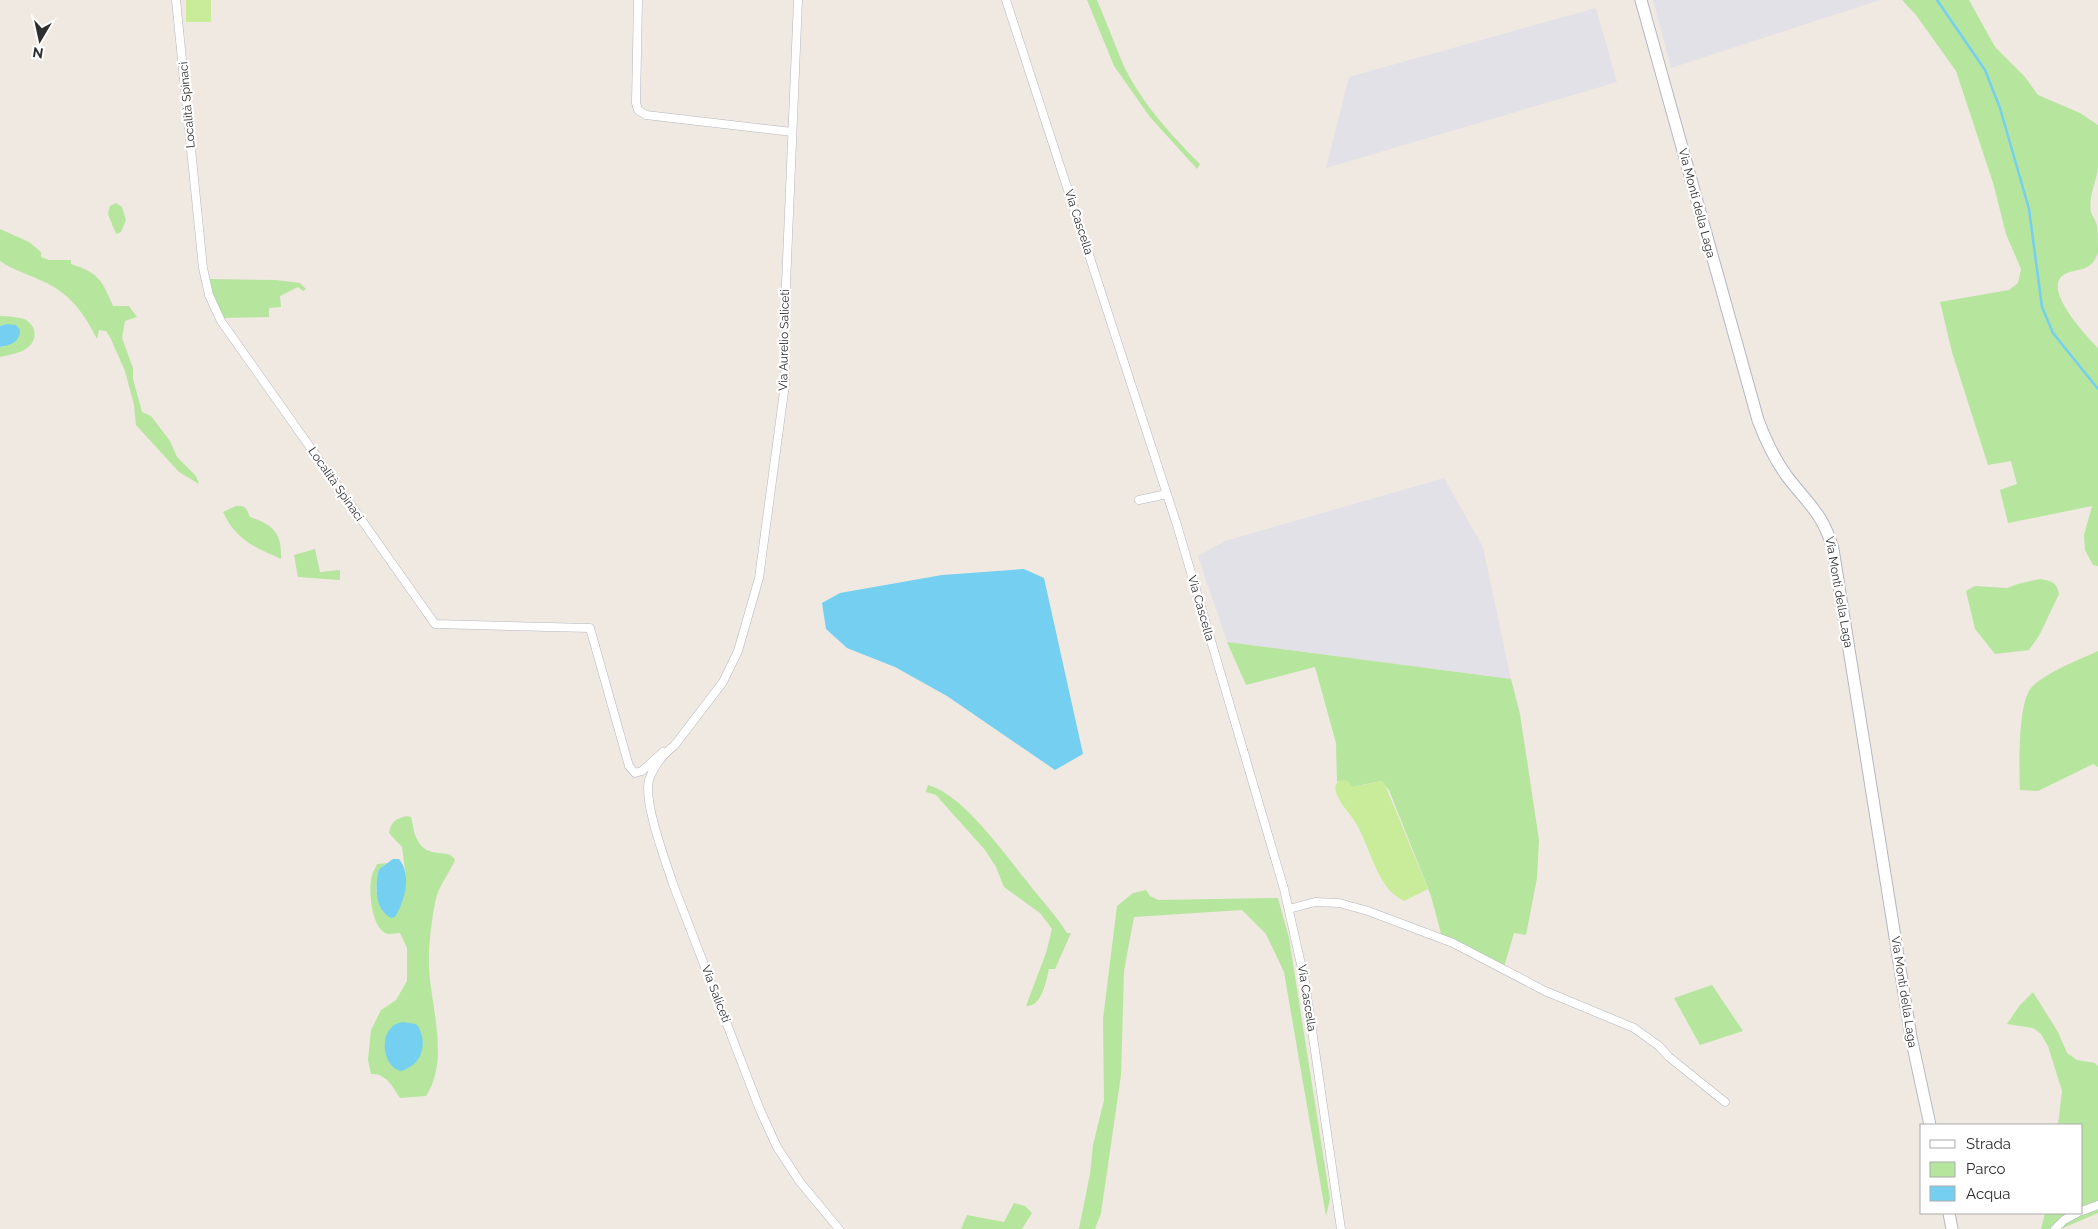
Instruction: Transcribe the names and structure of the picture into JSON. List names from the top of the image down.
{
  "streets": {
    "street": [
      "Località Spinaci",
      "Via Monti della Laga",
      "Via Cascella",
      "Via Aurelio Saliceti",
      "Via Saliceti"
    ]
  },
  "crossings": [
    ["Località Spinaci", "Via Aurelio Saliceti"],
    ["Località Spinaci", "Via Saliceti"],
    ["Via Aurelio Saliceti", "Via Saliceti"]
  ],
  "legend": ["Strada", "Parco", "Acqua"],
  "north": "bottom"
}
